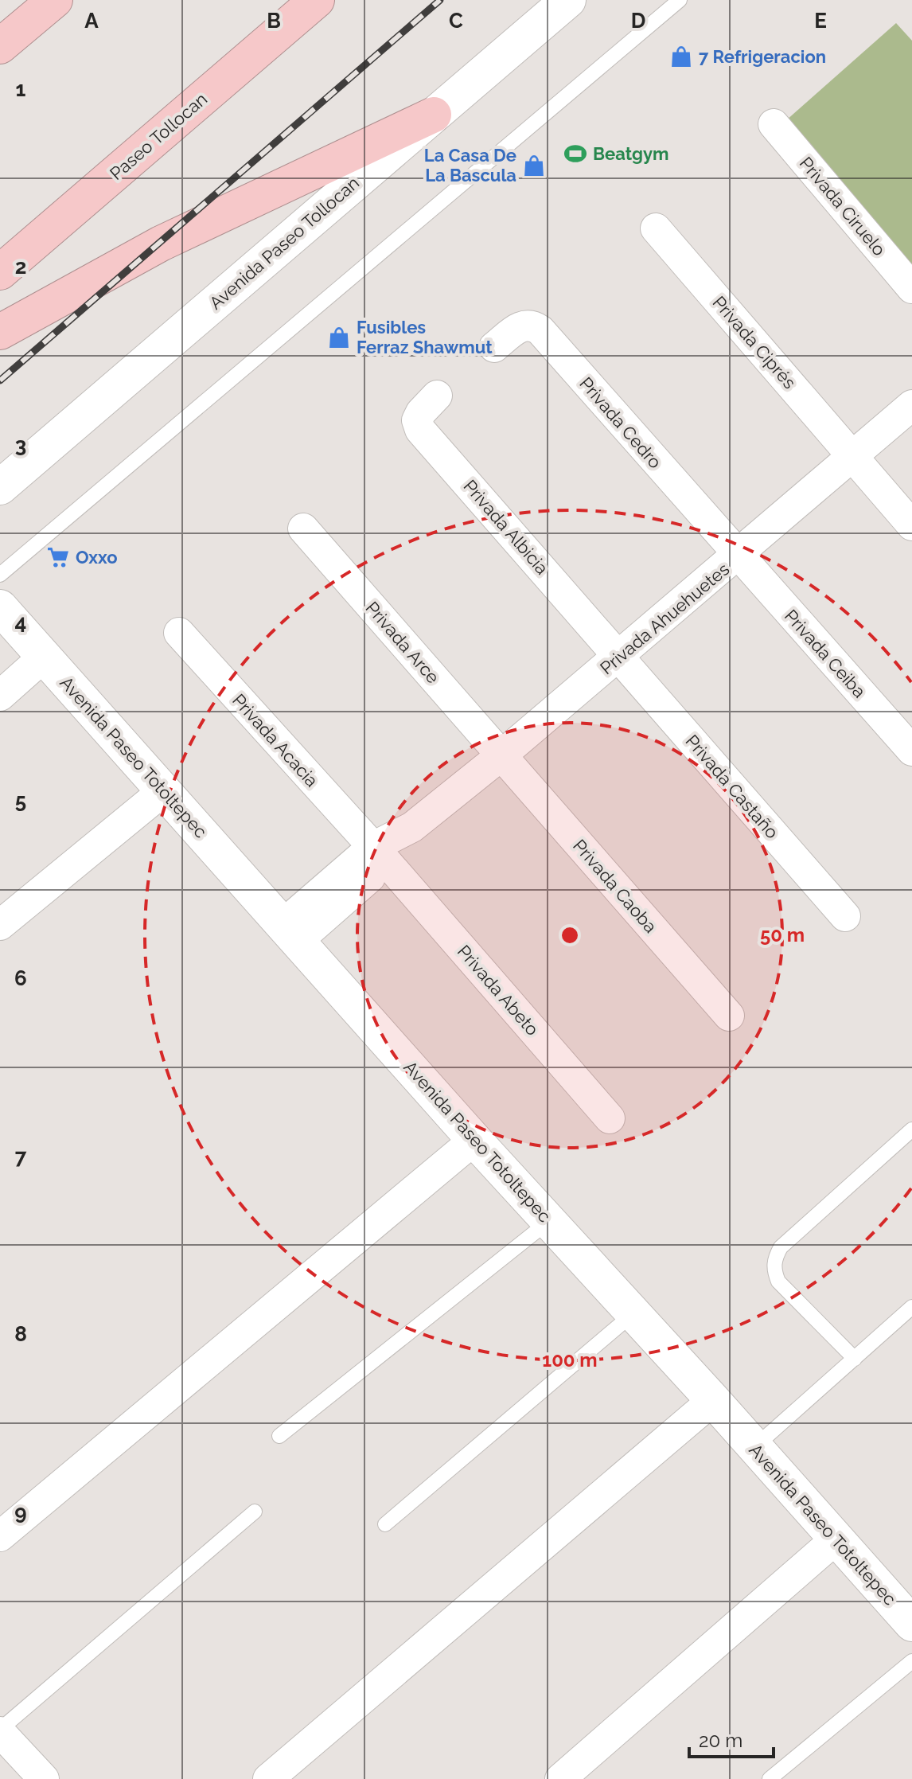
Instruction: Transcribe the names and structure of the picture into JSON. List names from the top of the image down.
{
  "streets": {
    "highway": ["Paseo Tollocan"],
    "main road": ["Avenida Paseo Tollocan", "Avenida Paseo Totoltepec"],
    "street": [
      "Privada Ciruelo",
      "Privada Ciprés",
      "Privada Cedro",
      "Privada Albicia",
      "Privada Ahuehuetes",
      "Privada Arce",
      "Privada Ceiba",
      "Privada Acacia",
      "Privada Castaño",
      "Privada Caoba",
      "Privada Abeto"
    ]
  },
  "crossings": [
    ["Privada Ciprés", "Privada Ahuehuetes"],
    ["Privada Cedro", "Privada Ahuehuetes"],
    ["Privada Cedro", "Privada Ceiba"],
    ["Privada Albicia", "Privada Ahuehuetes"],
    ["Privada Albicia", "Privada Castaño"],
    ["Privada Ahuehuetes", "Privada Arce"],
    ["Privada Ahuehuetes", "Privada Ceiba"],
    ["Privada Ahuehuetes", "Privada Acacia"],
    ["Privada Ahuehuetes", "Avenida Paseo Totoltepec"],
    ["Privada Ahuehuetes", "Privada Castaño"],
    ["Privada Ahuehuetes", "Privada Caoba"],
    ["Privada Ahuehuetes", "Privada Abeto"],
    ["Privada Arce", "Privada Caoba"],
    ["Privada Acacia", "Privada Abeto"]
  ],
  "places": {
    "shop": ["7 Refrigeracion", "La Casa De La Bascula", "Fusibles Ferraz Shawmut"],
    "sports": ["Beatgym"],
    "supermarket": ["Oxxo"]
  },
  "scale_bar": "20 m",
  "grid": {
    "columns": [
      "A",
      "B",
      "C",
      "D",
      "E"
    ],
    "rows": [
      "1",
      "2",
      "3",
      "4",
      "5",
      "6",
      "7",
      "8",
      "9"
    ]
  },
  "rings": ["50 m", "100 m"]
}
